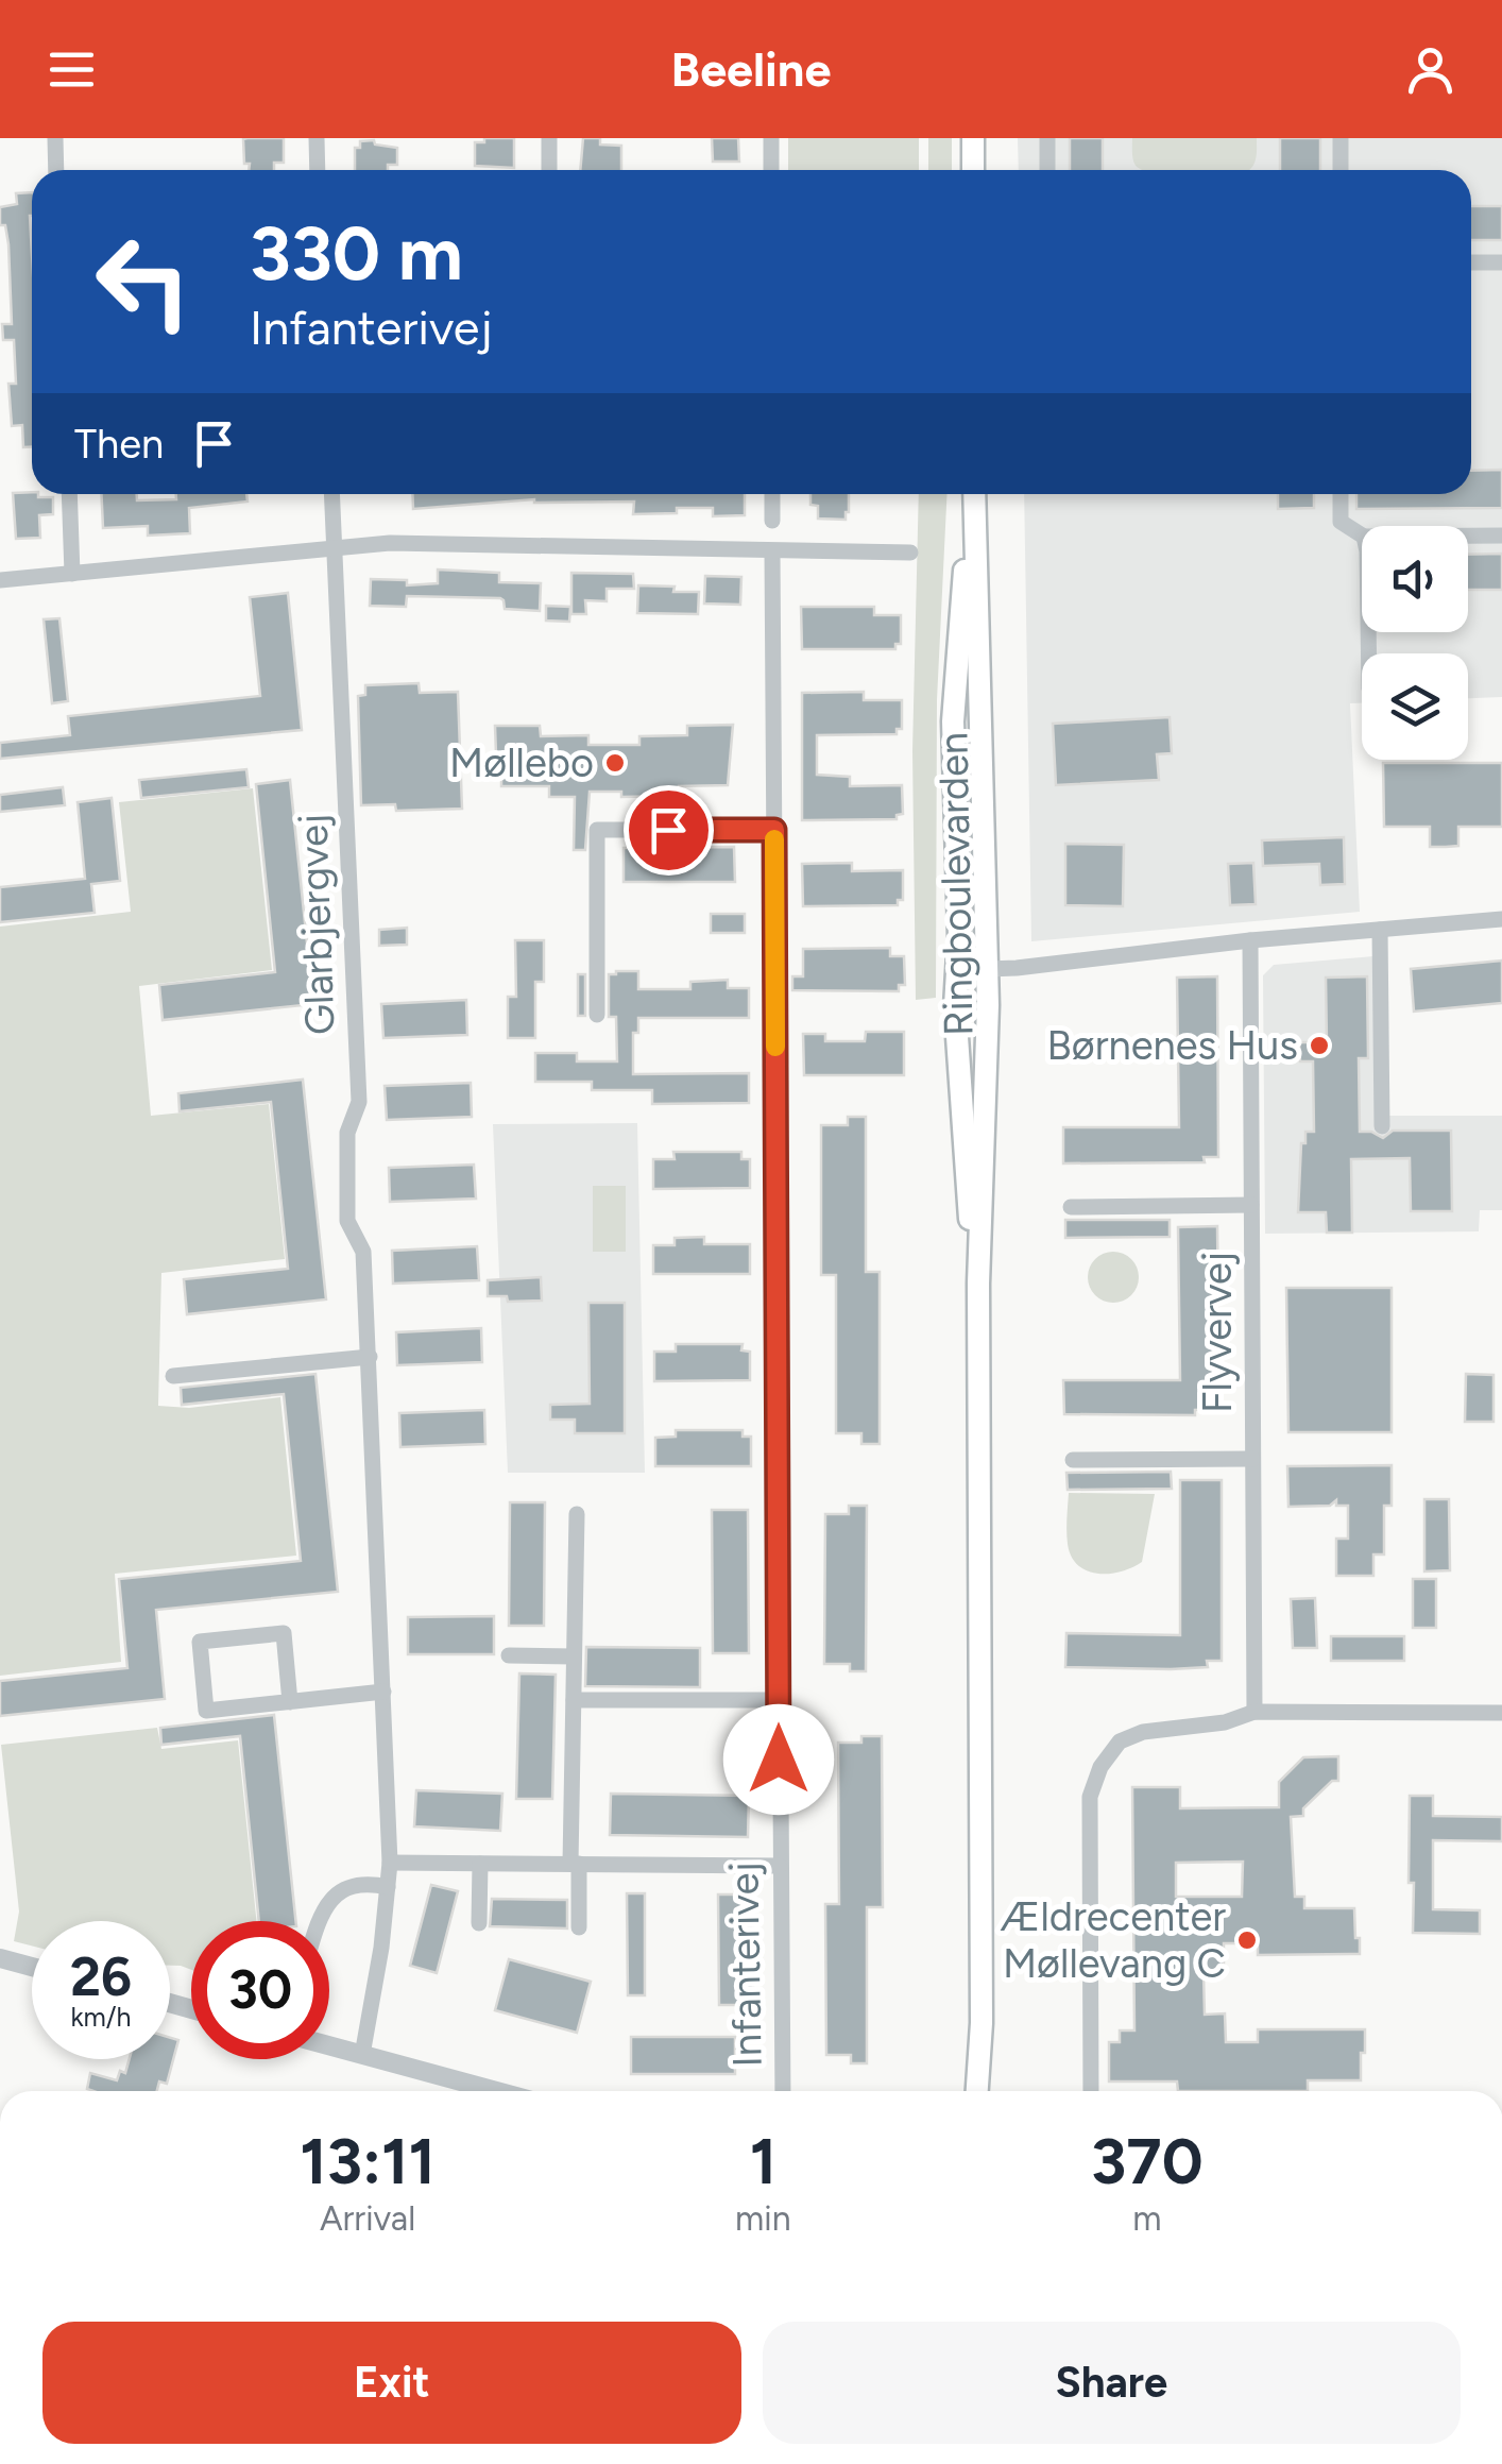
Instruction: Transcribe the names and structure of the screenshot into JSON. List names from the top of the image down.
{
  "streets": {
    "main road": ["Ringboulevarden"],
    "street": ["Glarbjergvej", "Flyvervej", "Infanterivej"]
  },
  "places": ["Møllebo", "Børnenes Hus", "Ældrecenter Møllevang C"],
  "page": {
    "header": "Beeline",
    "turn": ["330 m", "Infanterivej"],
    "then": "Then",
    "speed": "26 km/h",
    "limit": "30",
    "eta": [
      "13:11",
      "Arrival",
      "1",
      "min",
      "370",
      "m"
    ],
    "buttons": ["Exit", "Share"]
  }
}
